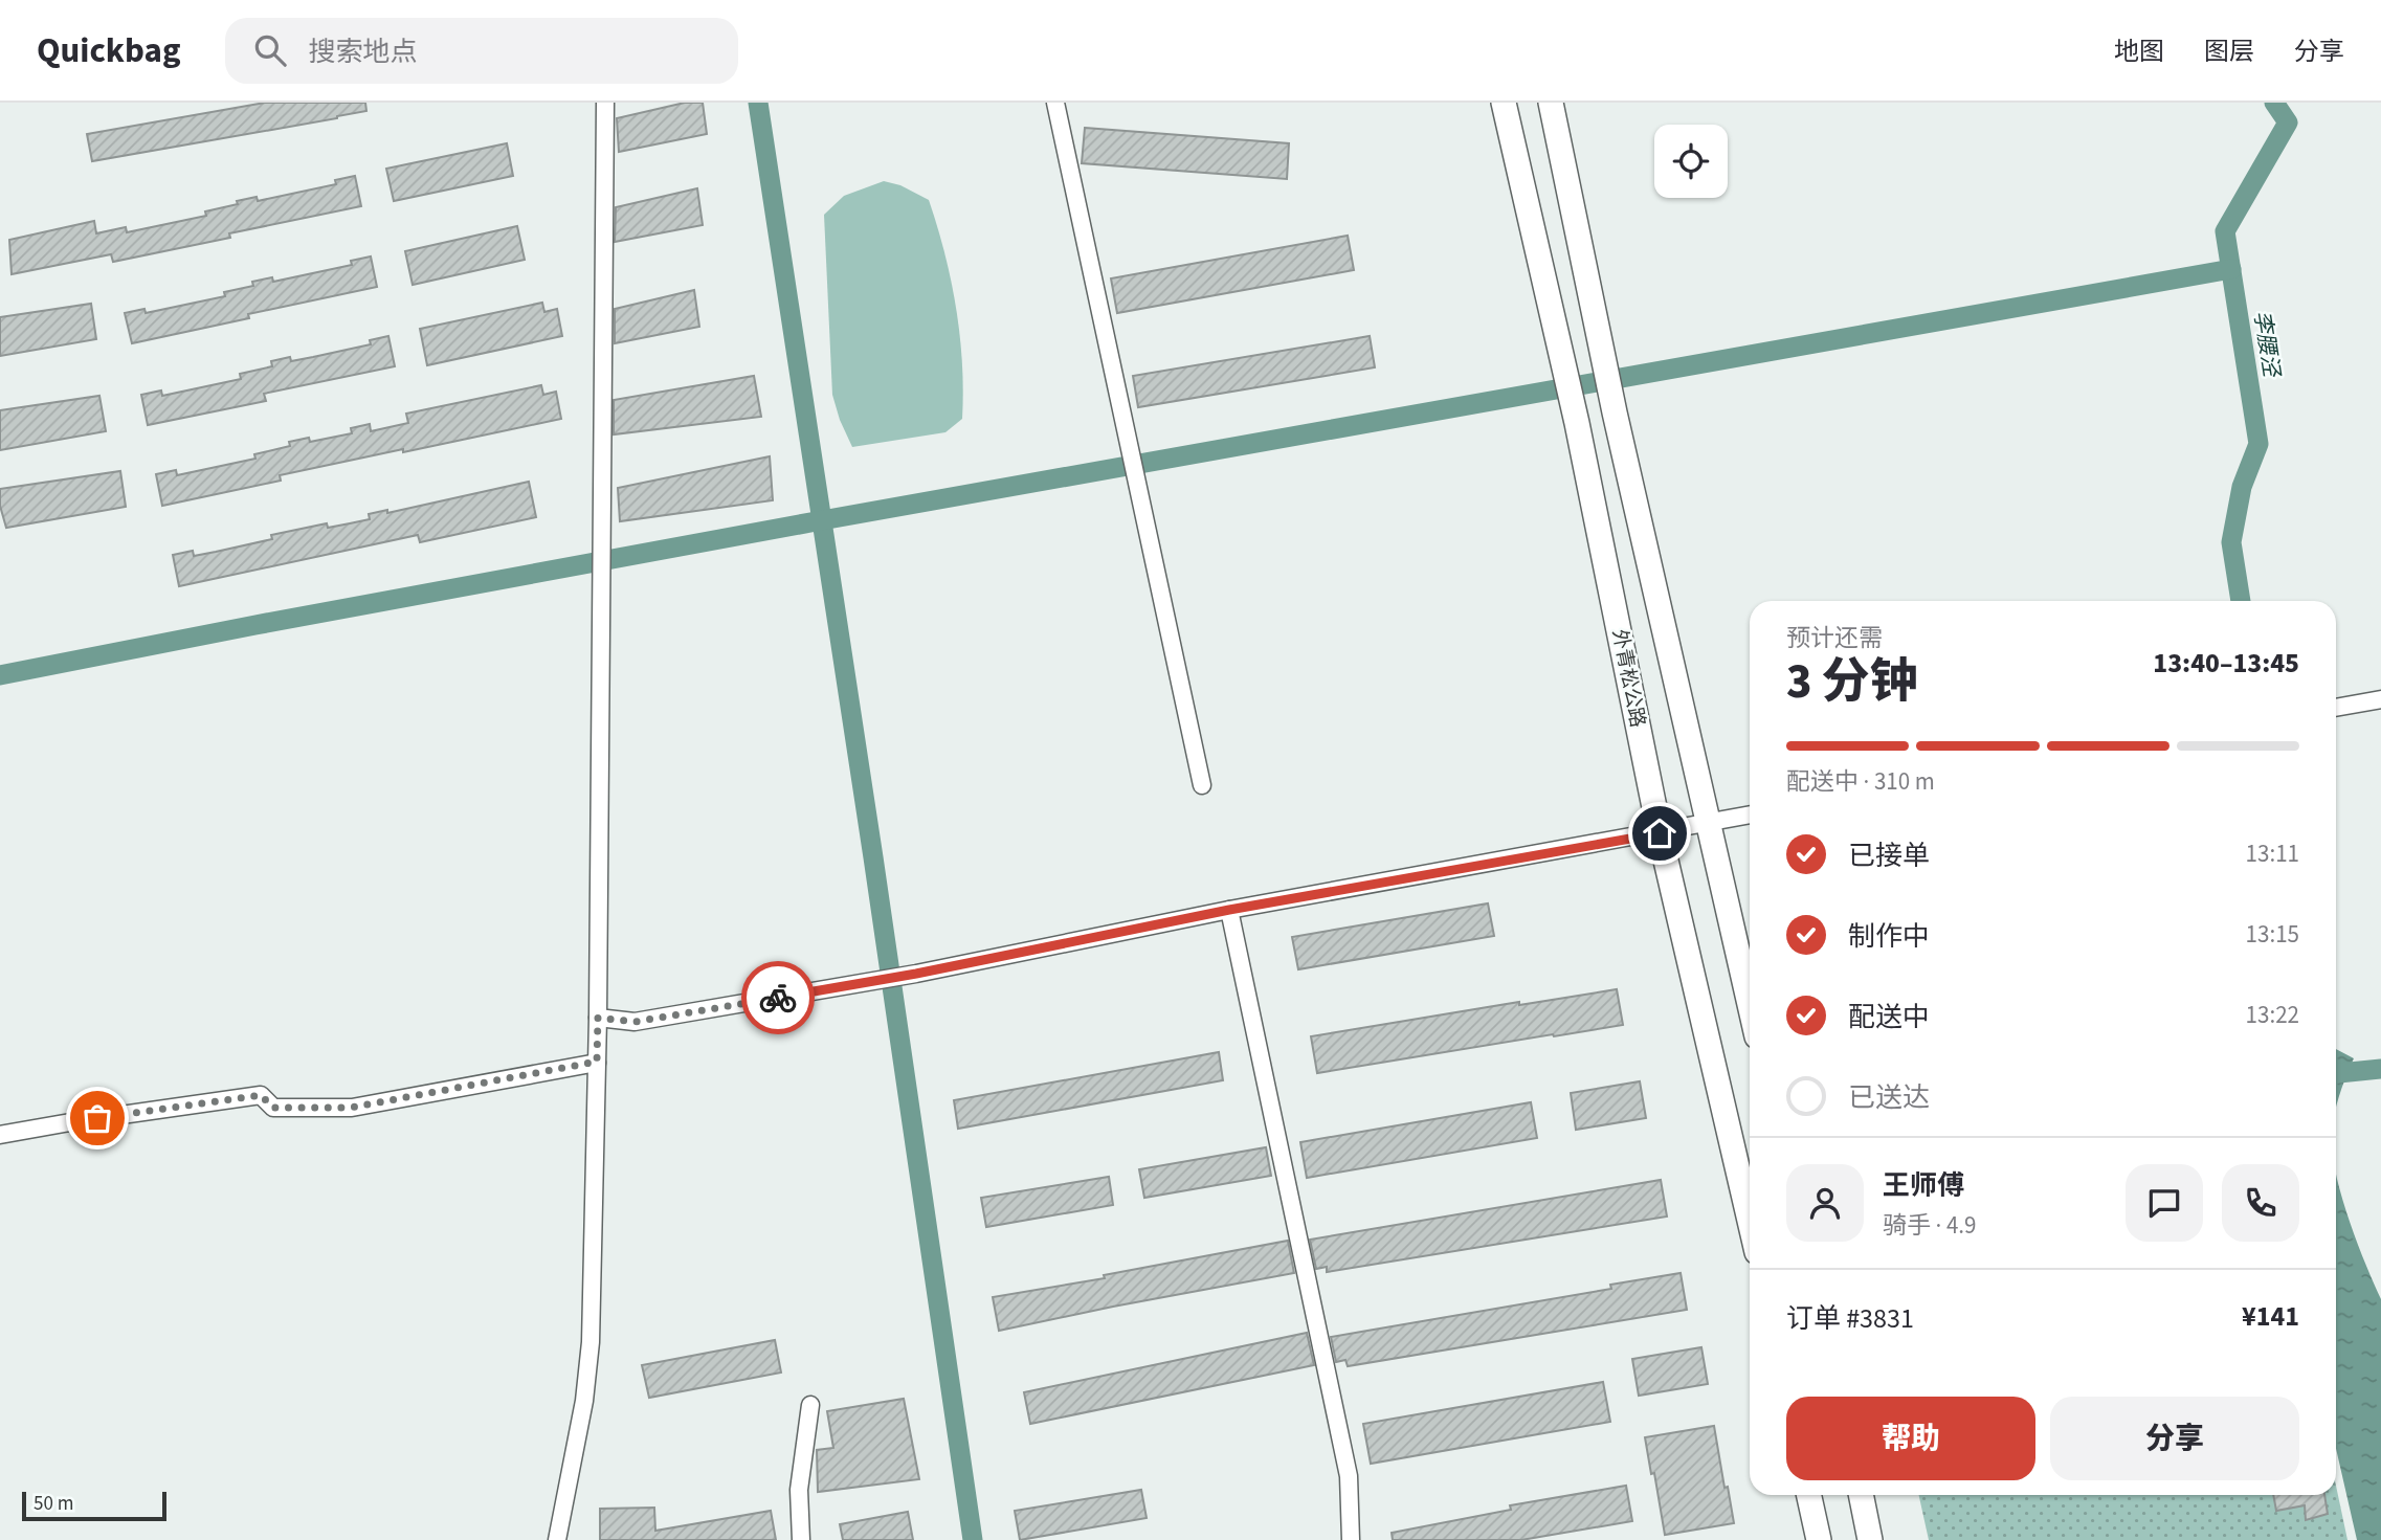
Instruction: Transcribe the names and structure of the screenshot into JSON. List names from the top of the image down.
{
  "streets": {
    "main road": ["外青松公路"]
  },
  "water": ["李腰泾"],
  "scale_bar": "50 m",
  "page": {
    "header": "Quickbag",
    "search": "搜索地点",
    "nav": ["地图", "图层", "分享"],
    "heading": ["3 分钟", "预计还需", "13:40–13:45"],
    "panel": [
      "王师傅",
      "骑手 · 4.9",
      "订单 #3831",
      "¥141"
    ],
    "bar": "配送中 · 310 m",
    "list": [
      ["已接单", "13:11"],
      ["制作中", "13:15"],
      ["配送中", "13:22"],
      "已送达"
    ],
    "buttons": ["帮助", "分享"],
    "scale": "50 m"
  }
}
